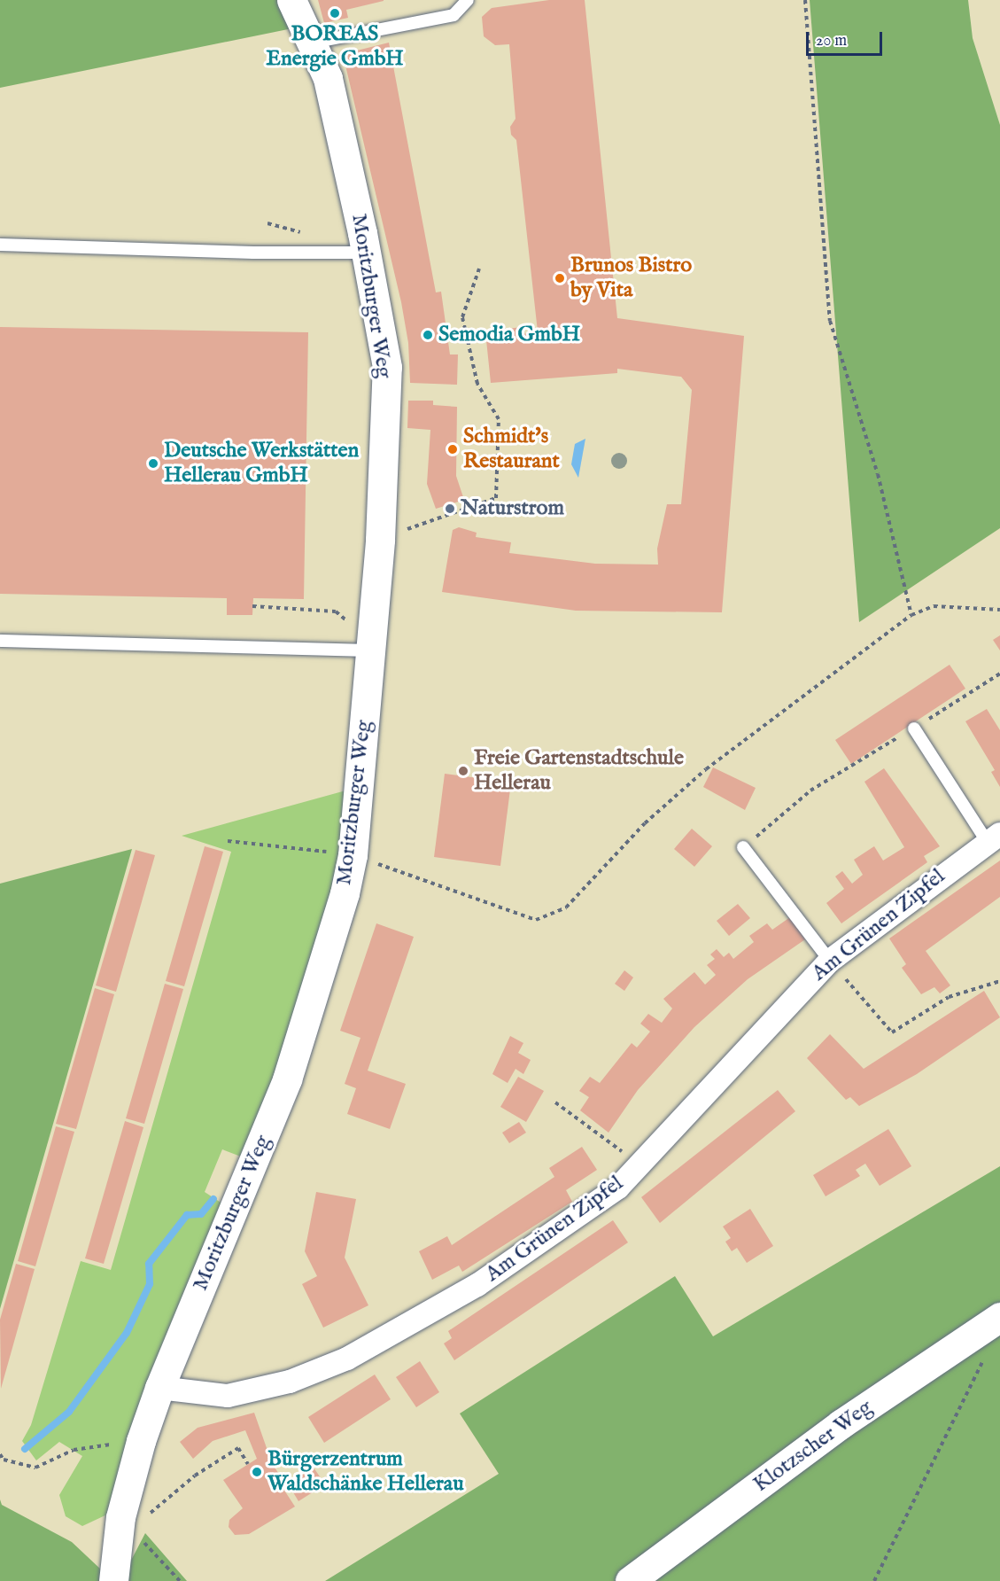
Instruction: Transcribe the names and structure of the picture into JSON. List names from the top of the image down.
{
  "streets": {
    "street": ["Moritzburger Weg", "Am Grünen Zipfel", "Klotzscher Weg"]
  },
  "crossings": [
    ["Moritzburger Weg", "Am Grünen Zipfel"]
  ],
  "places": [
    "BOREAS Energie GmbH",
    "Brunos Bistro by Vita",
    "Semodia GmbH",
    "Schmidt's Restaurant",
    "Deutsche Werkstätten Hellerau GmbH",
    "Naturstrom",
    "Freie Gartenstadtschule Hellerau",
    "Bürgerzentrum Waldschänke Hellerau"
  ],
  "scale_bar": "20 m"
}
